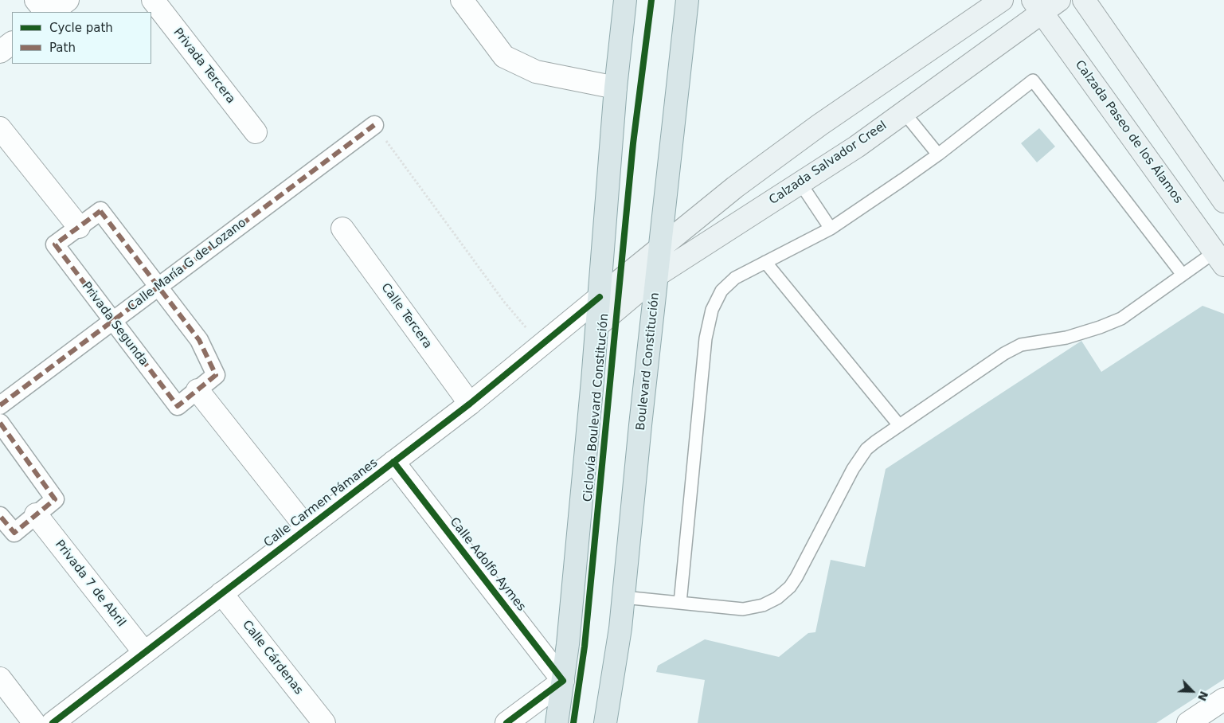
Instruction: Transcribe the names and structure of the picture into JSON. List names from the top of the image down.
{
  "streets": {
    "main road": ["Calzada Paseo de los Álamos", "Calzada Salvador Creel", "Boulevard Constitución"],
    "street": [
      "Privada Tercera",
      "Calle María G de Lozano",
      "Calle Tercera",
      "Privada Segunda",
      "Calle Carmen Pámanes",
      "Calle Adolfo Aymes",
      "Privada 7 de Abril",
      "Calle Cárdenas"
    ],
    "cycle path": ["Ciclovía Boulevard Constitución"]
  },
  "crossings": [
    ["Calzada Paseo de los Álamos", "Calzada Salvador Creel"],
    ["Calzada Salvador Creel", "Boulevard Constitución"],
    ["Calle María G de Lozano", "Privada Segunda"],
    ["Calle Tercera", "Calle Carmen Pámanes"],
    ["Calle Carmen Pámanes", "Calle Adolfo Aymes"],
    ["Calle Carmen Pámanes", "Privada 7 de Abril"],
    ["Calle Carmen Pámanes", "Calle Cárdenas"]
  ],
  "legend": ["Cycle path", "Path"],
  "north": "bottom right"
}
